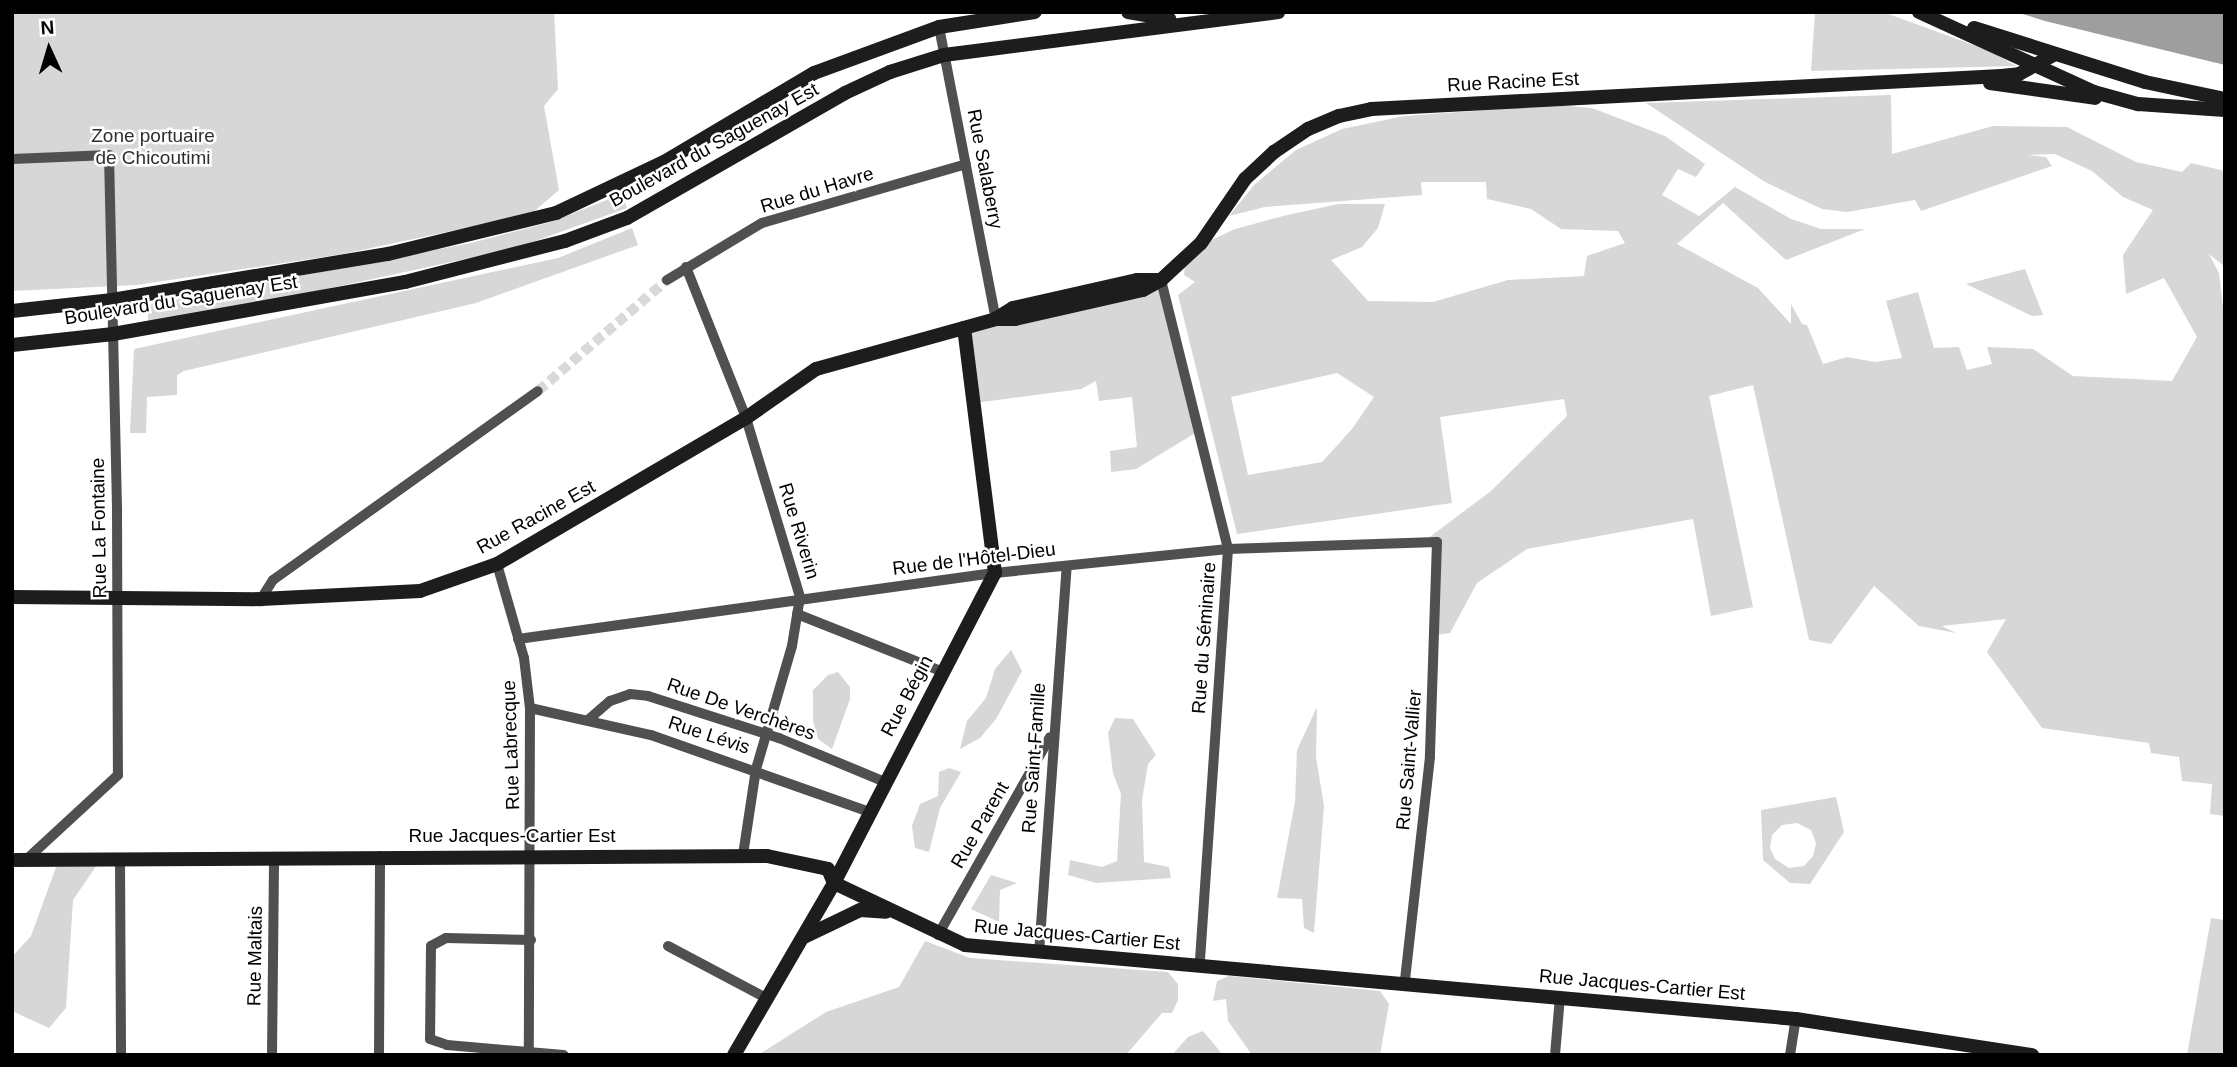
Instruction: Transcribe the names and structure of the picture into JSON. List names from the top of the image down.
{
  "streets": {
    "main road": [
      "Rue Racine Est",
      "Boulevard du Saguenay Est",
      "Rue Bégin",
      "Rue Jacques-Cartier Est"
    ],
    "street": [
      "Rue Salaberry",
      "Rue du Havre",
      "Rue La Fontaine",
      "Rue Riverin",
      "Rue de l'Hôtel-Dieu",
      "Rue du Séminaire",
      "Rue De Verchères",
      "Rue Lévis",
      "Rue Labrecque",
      "Rue Saint-Famille",
      "Rue Saint-Vallier",
      "Rue Parent",
      "Rue Maltais"
    ]
  },
  "crossings": [
    ["Rue Racine Est", "Rue Salaberry"],
    ["Rue Racine Est", "Rue La Fontaine"],
    ["Rue Racine Est", "Rue Riverin"],
    ["Rue Racine Est", "Rue du Séminaire"],
    ["Rue Racine Est", "Rue Bégin"],
    ["Rue Racine Est", "Rue Labrecque"],
    ["Boulevard du Saguenay Est", "Rue Salaberry"],
    ["Boulevard du Saguenay Est", "Rue La Fontaine"],
    ["Rue Salaberry", "Rue du Havre"],
    ["Rue du Havre", "Rue Riverin"],
    ["Rue La Fontaine", "Rue Jacques-Cartier Est"],
    ["Rue Riverin", "Rue de l'Hôtel-Dieu"],
    ["Rue Riverin", "Rue De Verchères"],
    ["Rue Riverin", "Rue Lévis"],
    ["Rue Riverin", "Rue Jacques-Cartier Est"],
    ["Rue de l'Hôtel-Dieu", "Rue du Séminaire"],
    ["Rue de l'Hôtel-Dieu", "Rue Bégin"],
    ["Rue de l'Hôtel-Dieu", "Rue Labrecque"],
    ["Rue de l'Hôtel-Dieu", "Rue Saint-Famille"],
    ["Rue de l'Hôtel-Dieu", "Rue Saint-Vallier"],
    ["Rue du Séminaire", "Rue Jacques-Cartier Est"],
    ["Rue Bégin", "Rue De Verchères"],
    ["Rue Bégin", "Rue Lévis"],
    ["Rue Bégin", "Rue Jacques-Cartier Est"],
    ["Rue De Verchères", "Rue Lévis"],
    ["Rue Lévis", "Rue Labrecque"],
    ["Rue Labrecque", "Rue Jacques-Cartier Est"],
    ["Rue Saint-Famille", "Rue Parent"],
    ["Rue Saint-Famille", "Rue Jacques-Cartier Est"],
    ["Rue Saint-Vallier", "Rue Jacques-Cartier Est"],
    ["Rue Parent", "Rue Jacques-Cartier Est"],
    ["Rue Jacques-Cartier Est", "Rue Maltais"]
  ],
  "parks": ["Zone portuaire de Chicoutimi"],
  "north": "top"
}
